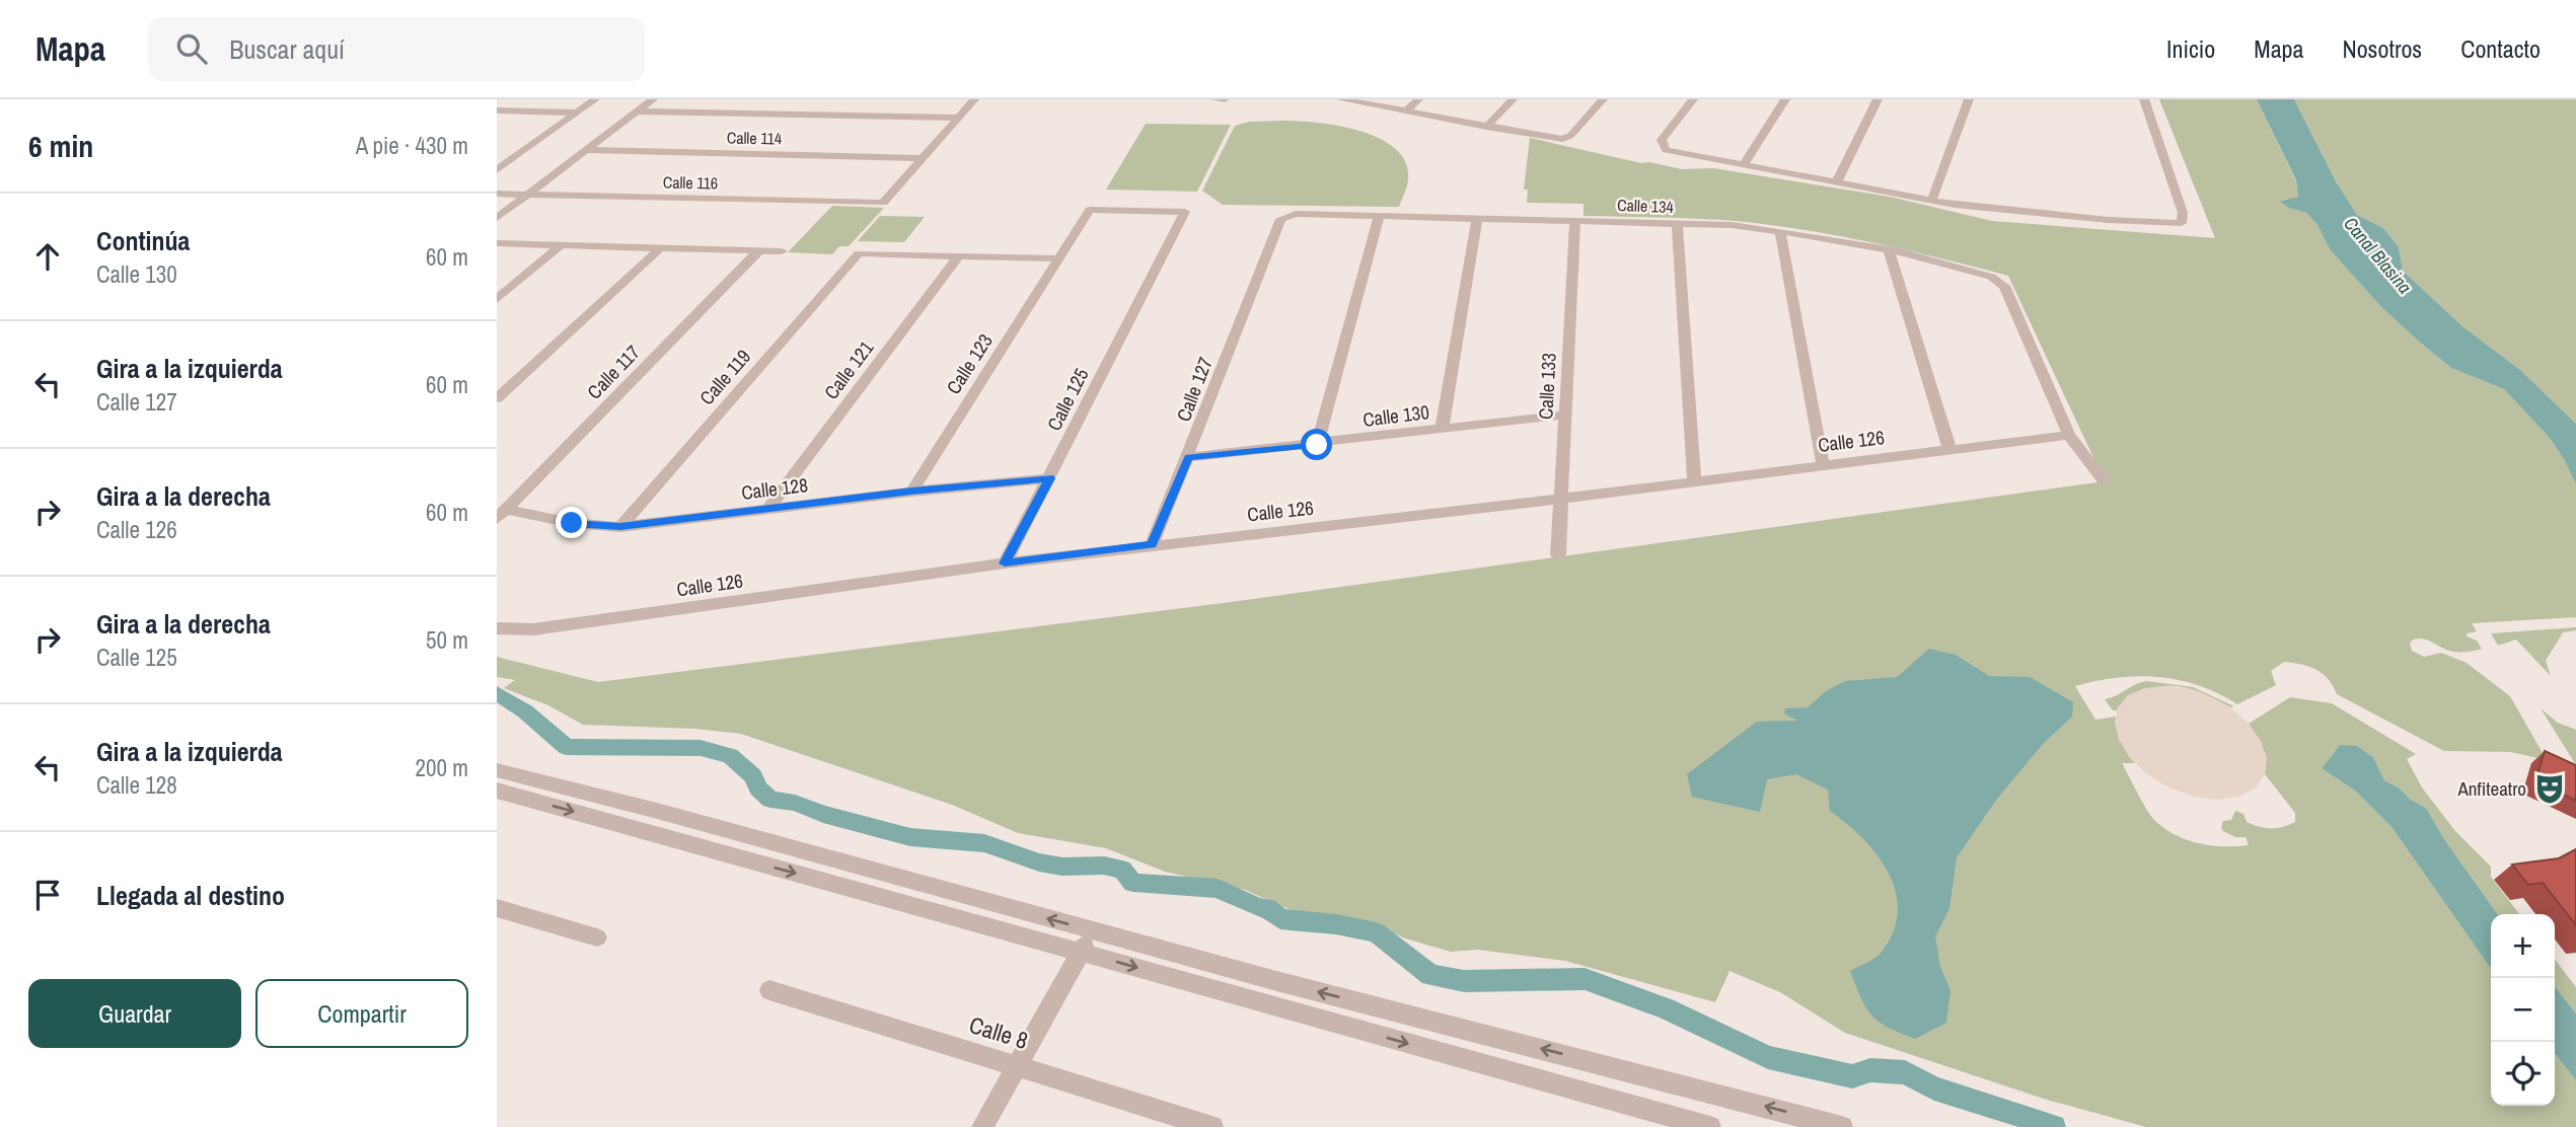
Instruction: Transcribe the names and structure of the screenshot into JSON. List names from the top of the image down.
{
  "streets": {
    "street": [
      "Calle 114",
      "Calle 116",
      "Calle 134",
      "Calle 123",
      "Calle 121",
      "Calle 117",
      "Calle 119",
      "Calle 133",
      "Calle 127",
      "Calle 125",
      "Calle 130",
      "Calle 126",
      "Calle 128",
      "Calle 8"
    ]
  },
  "crossings": [
    ["Calle 114", "Calle 116"],
    ["Calle 134", "Calle 133"],
    ["Calle 134", "Calle 127"],
    ["Calle 134", "Calle 126"],
    ["Calle 123", "Calle 125"],
    ["Calle 123", "Calle 128"],
    ["Calle 121", "Calle 119"],
    ["Calle 121", "Calle 128"],
    ["Calle 117", "Calle 128"],
    ["Calle 119", "Calle 128"],
    ["Calle 133", "Calle 130"],
    ["Calle 133", "Calle 126"],
    ["Calle 127", "Calle 130"],
    ["Calle 127", "Calle 126"],
    ["Calle 125", "Calle 126"],
    ["Calle 125", "Calle 128"]
  ],
  "water": ["Canal Blasina"],
  "places": {
    "theatre": ["Anfiteatro"]
  },
  "page": {
    "header": "Mapa",
    "search": "Buscar aquí",
    "nav": [
      "Inicio",
      "Mapa",
      "Nosotros",
      "Contacto"
    ],
    "heading": ["6 min", "A pie · 430 m"],
    "list": [
      ["Continúa", "Calle 130", "60 m"],
      ["Gira a la izquierda", "Calle 127", "60 m"],
      ["Gira a la derecha", "Calle 126", "60 m"],
      ["Gira a la derecha", "Calle 125", "50 m"],
      ["Gira a la izquierda", "Calle 128", "200 m"],
      "Llegada al destino"
    ],
    "map_buttons": ["+", "−"],
    "buttons": ["Guardar", "Compartir"]
  }
}
